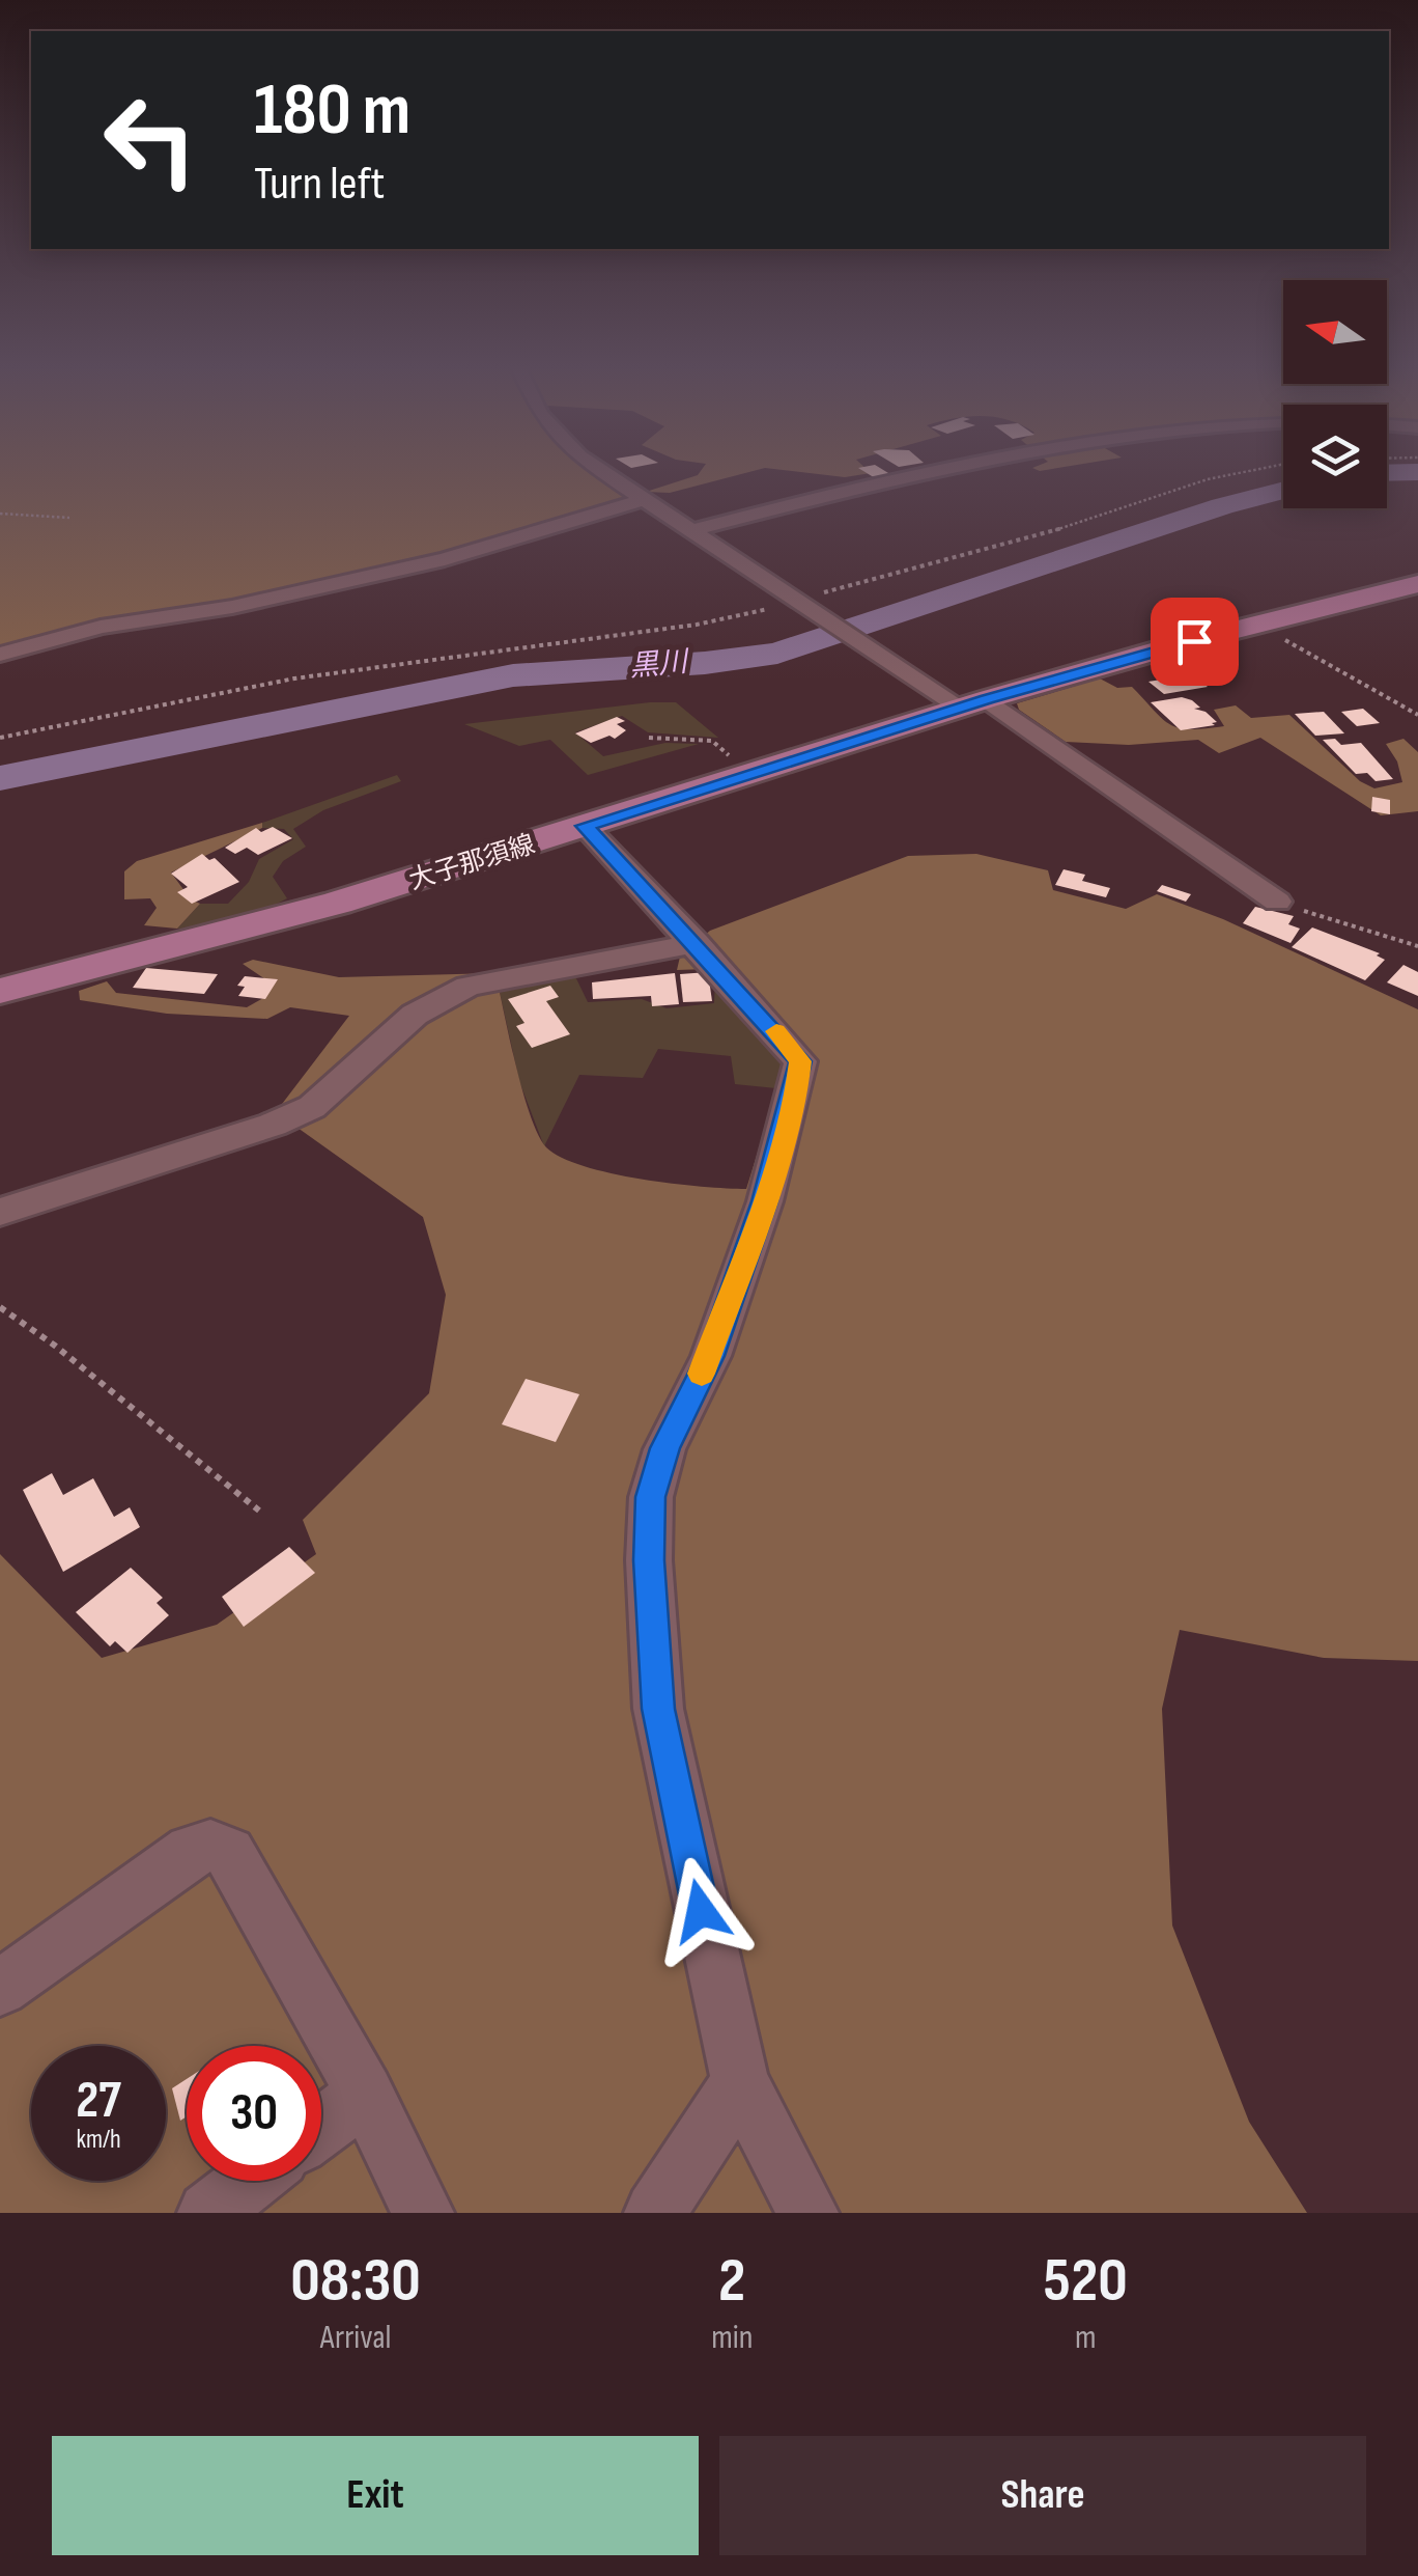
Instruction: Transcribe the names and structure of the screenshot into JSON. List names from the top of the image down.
{
  "streets": {
    "main road": ["大子那須線"]
  },
  "water": ["黒川"],
  "north": "left",
  "page": {
    "turn": ["180 m", "Turn left"],
    "speed": "27 km/h",
    "limit": "30",
    "eta": [
      "08:30",
      "Arrival",
      "2",
      "min",
      "520",
      "m"
    ],
    "buttons": ["Exit", "Share"]
  }
}
